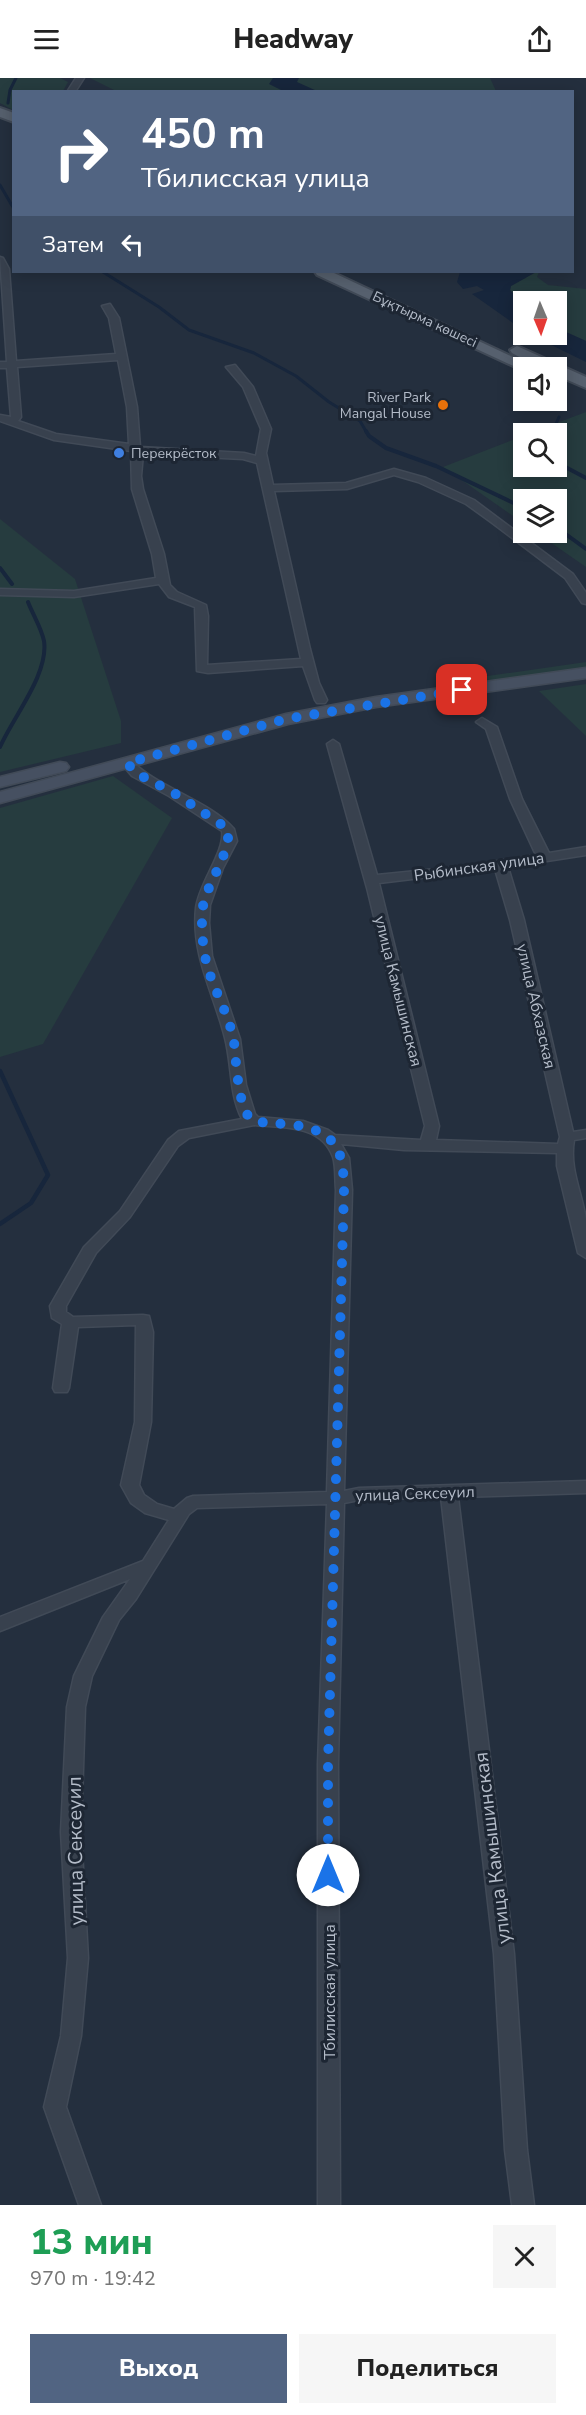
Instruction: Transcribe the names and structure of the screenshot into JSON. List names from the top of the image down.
{
  "streets": {
    "main road": ["Бұқтырма көшесі"],
    "street": [
      "Рыбинская улица",
      "улица Камышинская",
      "улица Абхазская",
      "улица Сексеуил",
      "Тбилисская улица"
    ]
  },
  "crossings": [
    ["Рыбинская улица", "улица Камышинская"],
    ["Рыбинская улица", "улица Абхазская"],
    ["улица Камышинская", "улица Сексеуил"],
    ["улица Сексеуил", "Тбилисская улица"]
  ],
  "places": ["River Park Mangal House", "Перекрёсток"],
  "north": "bottom",
  "page": {
    "header": "Headway",
    "turn": ["450 m", "Тбилисская улица"],
    "then": "Затем",
    "heading": ["13 мин", "970 m · 19:42"],
    "buttons": ["Выход", "Поделиться"]
  }
}
